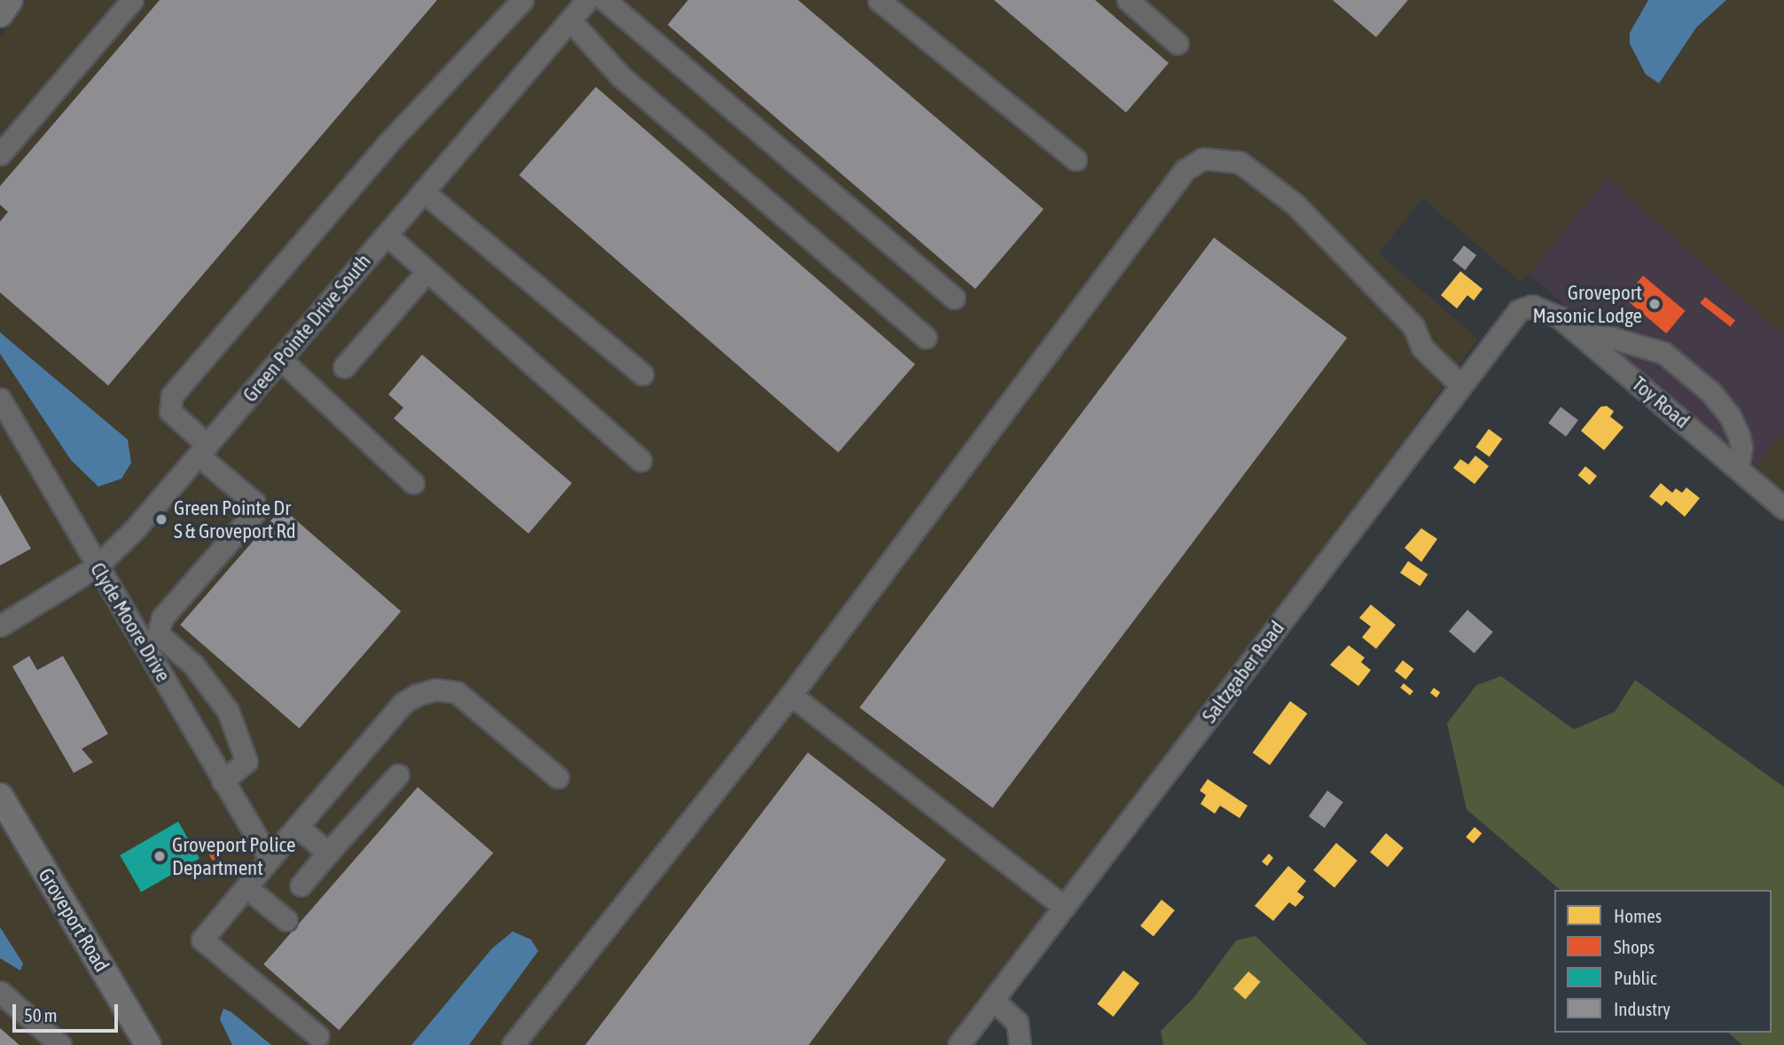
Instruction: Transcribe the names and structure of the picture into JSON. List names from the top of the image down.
{
  "streets": {
    "main road": ["Groveport Road"],
    "street": [
      "Green Pointe Drive South",
      "Toy Road",
      "Clyde Moore Drive",
      "Saltzgaber Road"
    ]
  },
  "crossings": [
    ["Green Pointe Drive South", "Clyde Moore Drive"],
    ["Toy Road", "Saltzgaber Road"]
  ],
  "places": ["Groveport Masonic Lodge", "Green Pointe Dr S & Groveport Rd", "Groveport Police Department"],
  "legend": [
    "Homes",
    "Shops",
    "Public",
    "Industry"
  ],
  "scale_bar": "50 m"
}
